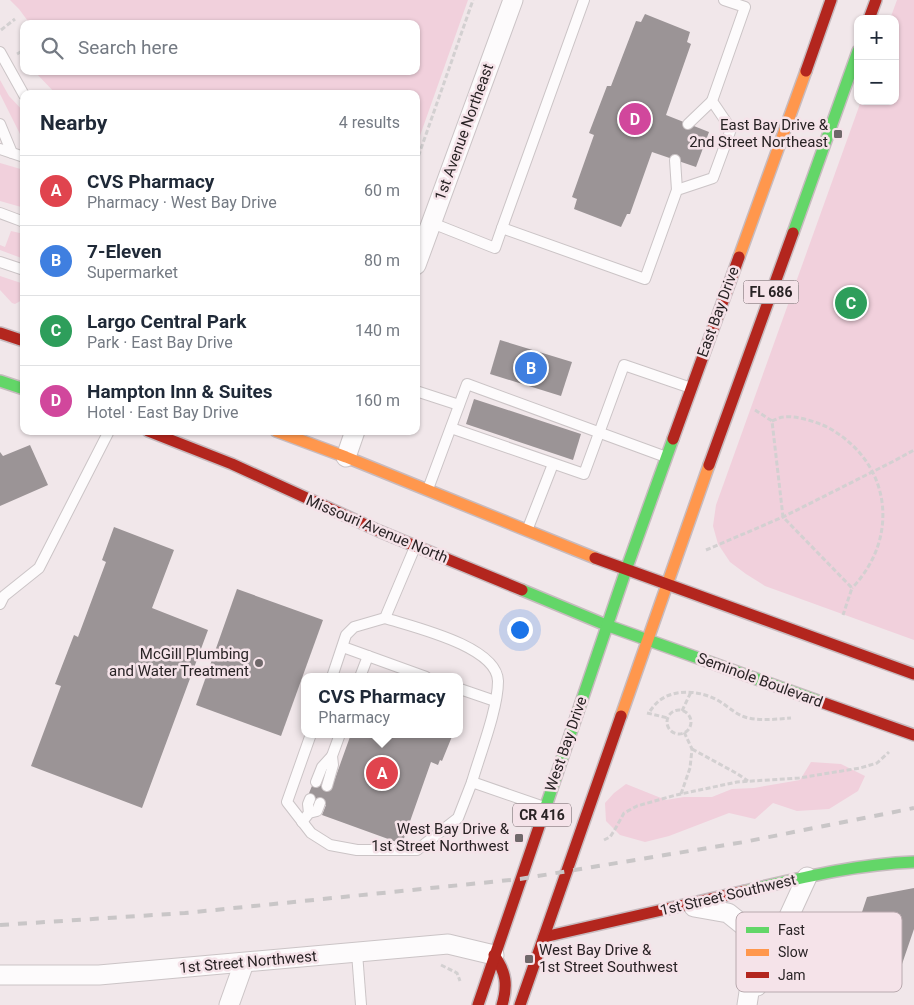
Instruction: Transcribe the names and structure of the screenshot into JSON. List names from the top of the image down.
{
  "streets": {
    "main road": [
      "FL 686",
      "East Bay Drive",
      "Missouri Avenue North",
      "Seminole Boulevard",
      "West Bay Drive",
      "CR 416",
      "1st Street Southwest"
    ],
    "street": ["1st Avenue Northeast", "1st Street Northwest"]
  },
  "crossings": [
    ["FL 686", "Seminole Boulevard"],
    ["FL 686", "CR 416"],
    ["East Bay Drive", "Missouri Avenue North"],
    ["East Bay Drive", "Seminole Boulevard"],
    ["East Bay Drive", "West Bay Drive"],
    ["Missouri Avenue North", "Seminole Boulevard"],
    ["Missouri Avenue North", "West Bay Drive"],
    ["Seminole Boulevard", "West Bay Drive"],
    ["Seminole Boulevard", "CR 416"],
    ["West Bay Drive", "1st Street Northwest"],
    ["CR 416", "1st Street Southwest"]
  ],
  "places": {
    "transit": ["East Bay Drive & 2nd Street Northeast", "West Bay Drive & 1st Street Northwest", "West Bay Drive & 1st Street Southwest"],
    "other": ["McGill Plumbing and Water Treatment"]
  },
  "legend": ["Fast", "Slow", "Jam"],
  "page": {
    "map_buttons": ["+", "−"],
    "search": "Search here",
    "heading": ["Nearby", "4 results"],
    "pins": [
      "D",
      "C",
      "B",
      "A"
    ],
    "list": [
      {
        "mark": "A",
        "name": "CVS Pharmacy",
        "note": "Pharmacy · West Bay Drive",
        "value": "60 m"
      },
      {
        "mark": "B",
        "name": "7-Eleven",
        "note": "Supermarket",
        "value": "80 m"
      },
      {
        "mark": "C",
        "name": "Largo Central Park",
        "note": "Park · East Bay Drive",
        "value": "140 m"
      },
      {
        "mark": "D",
        "name": "Hampton Inn & Suites",
        "note": "Hotel · East Bay Drive",
        "value": "160 m"
      }
    ],
    "popup": ["CVS Pharmacy", "Pharmacy"]
  }
}
